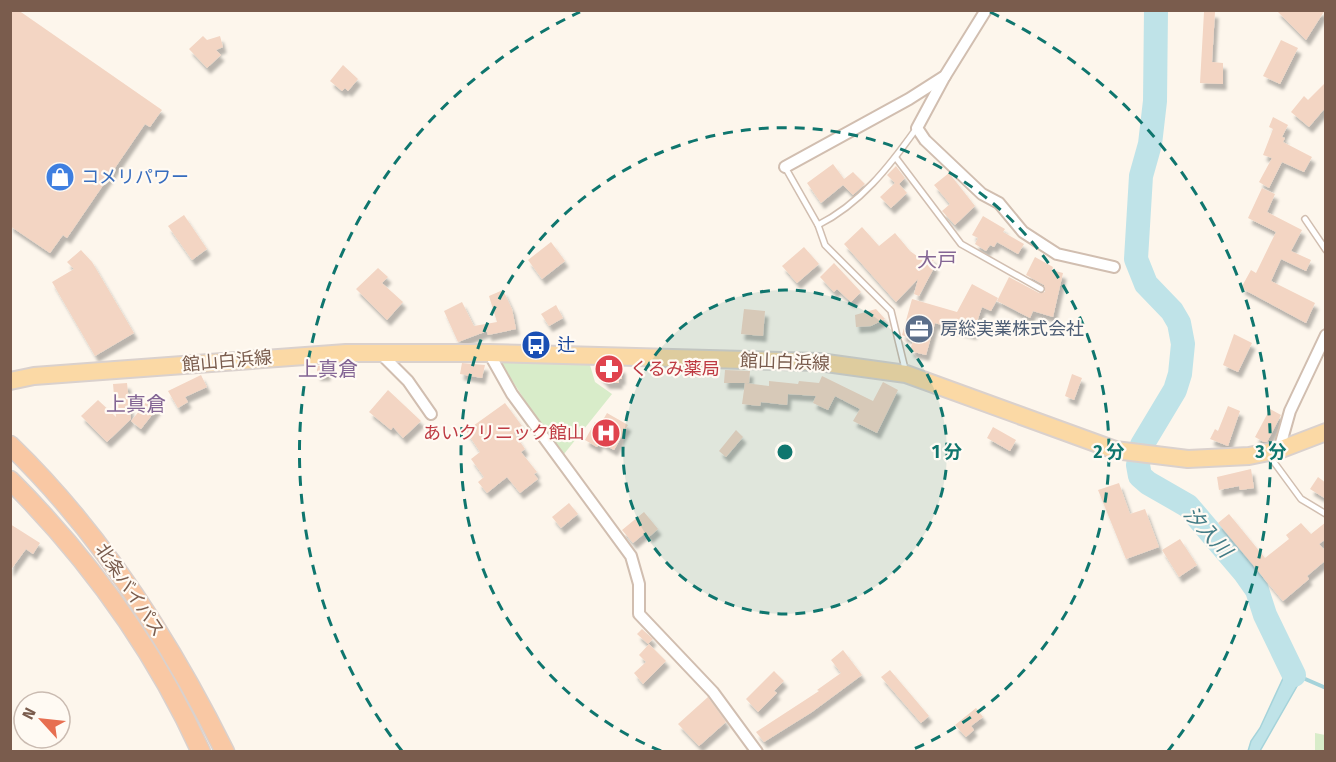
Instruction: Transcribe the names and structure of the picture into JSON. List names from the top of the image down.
{
  "streets": {
    "highway": ["北条バイパス"],
    "main road": ["館山白浜線"]
  },
  "districts": ["大戸", "上真倉", "上真倉"],
  "water": ["汐入川"],
  "places": {
    "shop": ["コメリパワー"],
    "office": ["房総実業株式会社"],
    "bus stop": ["辻"],
    "pharmacy": ["くるみ薬局"],
    "hospital": ["あいクリニック館山"]
  },
  "north": "top left",
  "rings": ["1 分", "2 分", "3 分"]
}
